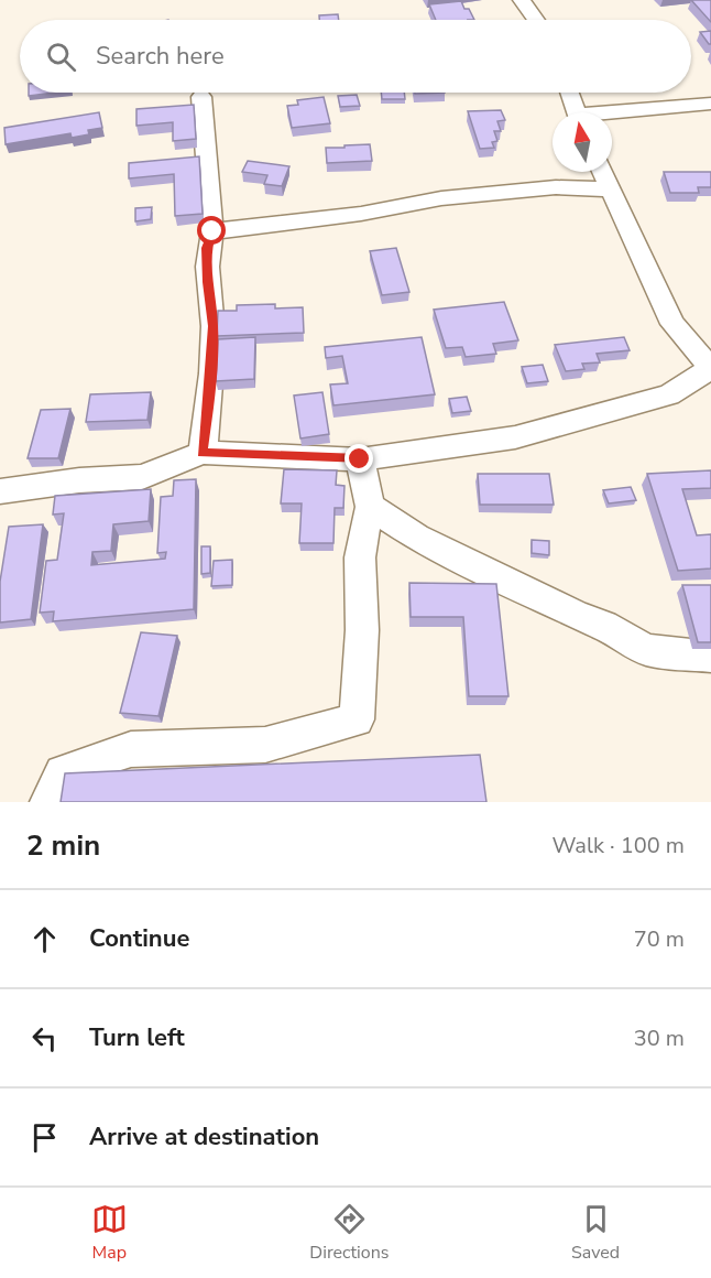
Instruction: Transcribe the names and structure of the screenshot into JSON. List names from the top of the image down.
{
  "north": "top",
  "page": {
    "search": "Search here",
    "heading": ["2 min", "Walk · 100 m"],
    "list": [
      ["Continue", "70 m"],
      ["Turn left", "30 m"],
      "Arrive at destination"
    ],
    "nav": ["Map", "Directions", "Saved"]
  }
}
